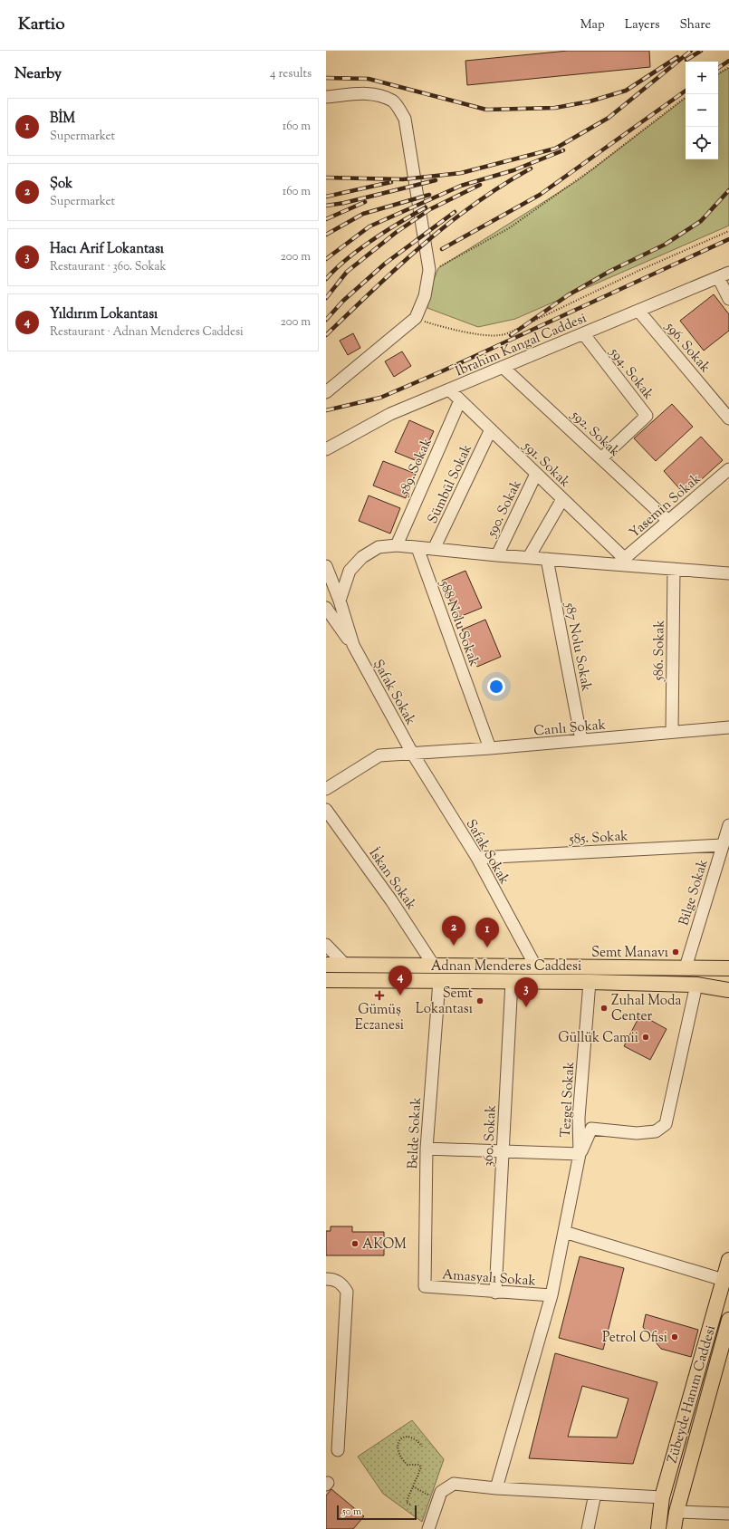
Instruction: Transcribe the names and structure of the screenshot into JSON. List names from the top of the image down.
{
  "streets": {
    "main road": ["Adnan Menderes Caddesi", "Zübeyde Hanım Caddesi"],
    "street": [
      "İbrahim Kangal Caddesi",
      "596. Sokak",
      "594. Sokak",
      "592. Sokak",
      "591. Sokak",
      "589. Sokak",
      "Sümbül Sokak",
      "Yasemin Sokak",
      "590. Sokak",
      "588 Nolu Sokak",
      "587 Nolu Sokak",
      "586. Sokak",
      "Şafak Sokak",
      "Canlı Sokak",
      "585. Sokak",
      "Safak Sokak",
      "İskan Sokak",
      "Bilge Sokak",
      "Tezgel Sokak",
      "Belde Sokak",
      "360. Sokak",
      "Amasyalı Sokak"
    ]
  },
  "crossings": [
    ["İbrahim Kangal Caddesi", "596. Sokak"],
    ["İbrahim Kangal Caddesi", "594. Sokak"],
    ["İbrahim Kangal Caddesi", "592. Sokak"],
    ["İbrahim Kangal Caddesi", "591. Sokak"],
    ["594. Sokak", "592. Sokak"],
    ["592. Sokak", "Yasemin Sokak"],
    ["591. Sokak", "589. Sokak"],
    ["591. Sokak", "Sümbül Sokak"],
    ["591. Sokak", "Yasemin Sokak"],
    ["591. Sokak", "590. Sokak"],
    ["588 Nolu Sokak", "Canlı Sokak"],
    ["587 Nolu Sokak", "Canlı Sokak"],
    ["586. Sokak", "Canlı Sokak"],
    ["Şafak Sokak", "Canlı Sokak"],
    ["Şafak Sokak", "Safak Sokak"],
    ["Canlı Sokak", "Safak Sokak"],
    ["585. Sokak", "Safak Sokak"],
    ["585. Sokak", "Bilge Sokak"],
    ["Safak Sokak", "Adnan Menderes Caddesi"],
    ["İskan Sokak", "Adnan Menderes Caddesi"],
    ["Bilge Sokak", "Adnan Menderes Caddesi"],
    ["Adnan Menderes Caddesi", "Tezgel Sokak"],
    ["Adnan Menderes Caddesi", "Belde Sokak"],
    ["Adnan Menderes Caddesi", "360. Sokak"],
    ["Belde Sokak", "Amasyalı Sokak"],
    ["360. Sokak", "Amasyalı Sokak"]
  ],
  "places": {
    "other": [
      "Semt Manavı",
      "Semt Lokantası",
      "Zuhal Moda Center",
      "Güllük Camii",
      "AKOM",
      "Petrol Ofisi"
    ],
    "health": ["Gümüş Eczanesi"]
  },
  "scale_bar": "50 m",
  "page": {
    "header": "Kartio",
    "nav": ["Map", "Layers", "Share"],
    "heading": ["Nearby", "4 results"],
    "map_buttons": ["+", "−"],
    "list": [
      {
        "mark": "1",
        "name": "BİM",
        "note": "Supermarket",
        "value": "160 m"
      },
      {
        "mark": "2",
        "name": "Şok",
        "note": "Supermarket",
        "value": "160 m"
      },
      {
        "mark": "3",
        "name": "Hacı Arif Lokantası",
        "note": "Restaurant · 360. Sokak",
        "value": "200 m"
      },
      {
        "mark": "4",
        "name": "Yıldırım Lokantası",
        "note": "Restaurant · Adnan Menderes Caddesi",
        "value": "200 m"
      }
    ],
    "pins": [
      "2",
      "1",
      "4",
      "3"
    ],
    "scale": "50 m"
  }
}
